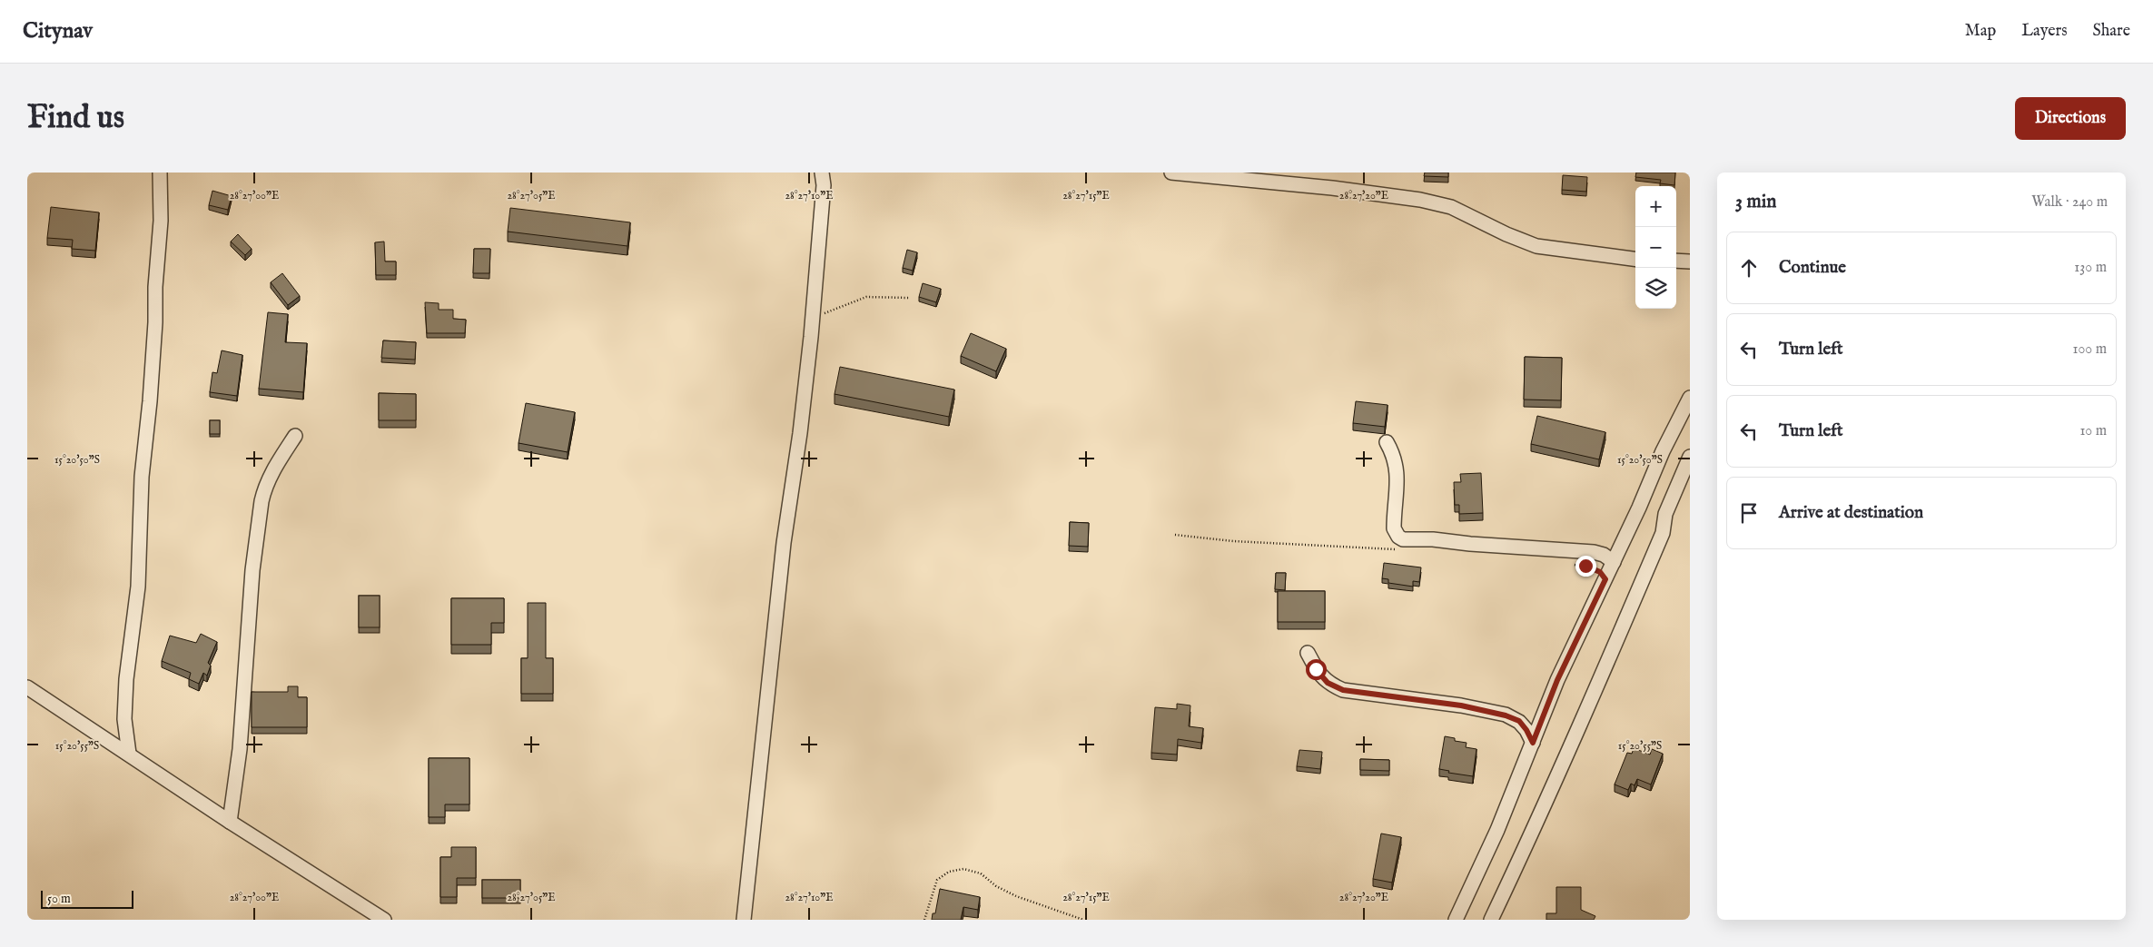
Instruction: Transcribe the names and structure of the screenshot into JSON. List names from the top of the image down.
{
  "scale_bar": "50 m",
  "page": {
    "header": "Citynav",
    "nav": ["Map", "Layers", "Share"],
    "buttons": "Directions",
    "title": "Find us",
    "heading": ["3 min", "Walk · 240 m"],
    "map_buttons": ["+", "−"],
    "list": [
      ["Continue", "130 m"],
      ["Turn left", "100 m"],
      ["Turn left", "10 m"],
      "Arrive at destination"
    ],
    "scale": "50 m"
  },
  "coordinates": [
    "28°27'00\"E",
    "28°27'05\"E",
    "28°27'10\"E",
    "28°27'15\"E",
    "28°27'20\"E",
    "15°20'50\"S",
    "15°20'55\"S"
  ]
}
